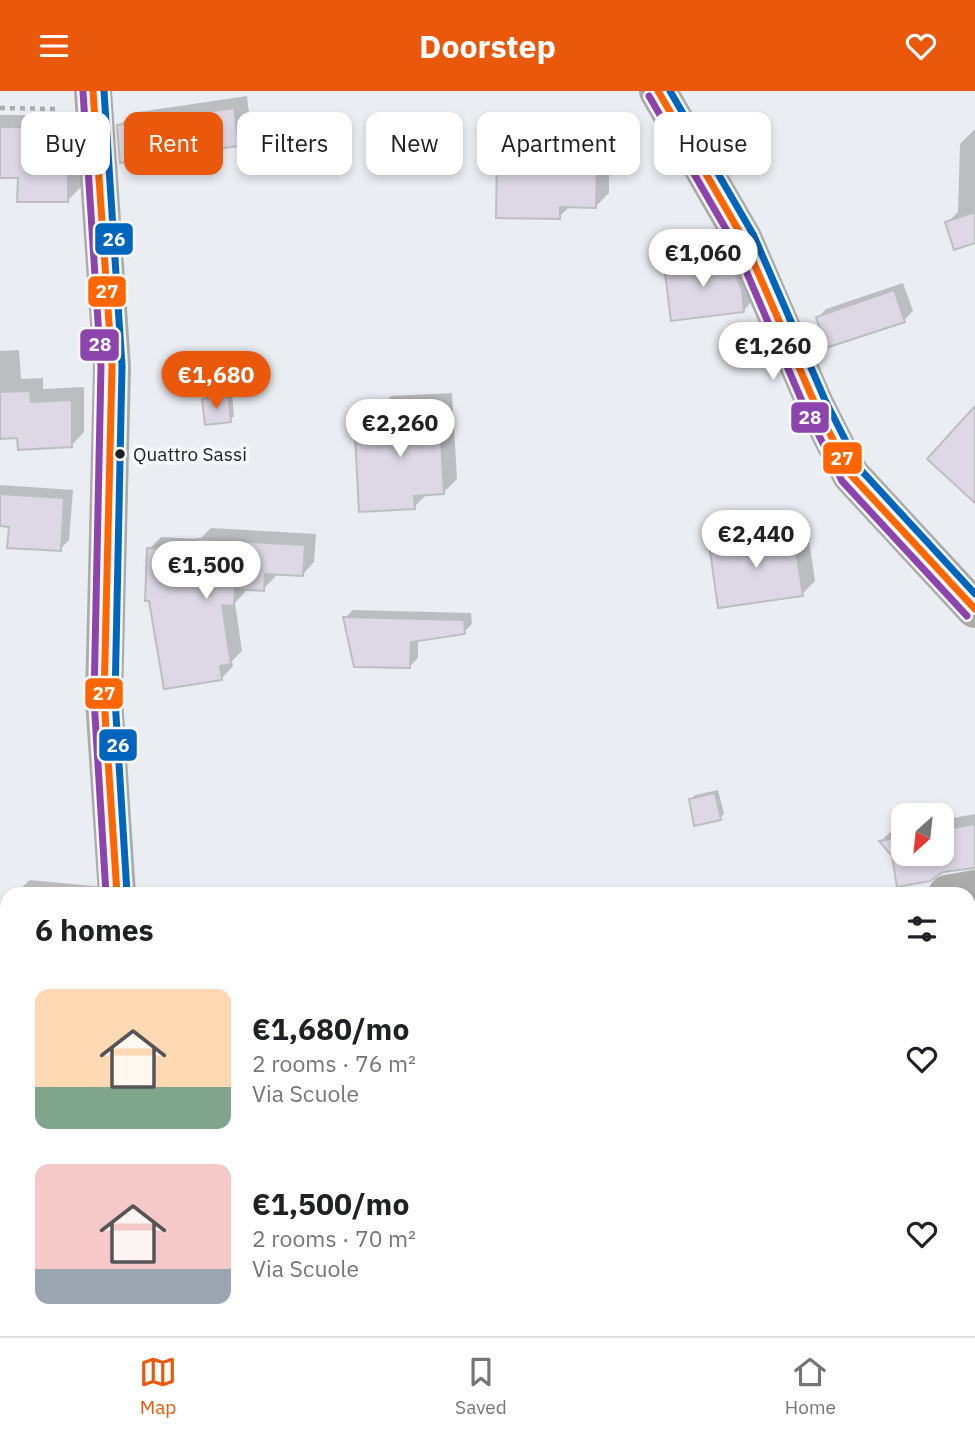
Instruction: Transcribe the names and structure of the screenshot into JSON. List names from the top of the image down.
{
  "places": ["Quattro Sassi"],
  "lines": ["transit line 27", "transit line 26", "transit line 28"],
  "north": "bottom left",
  "page": {
    "header": "Doorstep",
    "chip": [
      "Buy",
      "Rent",
      "Filters",
      "New",
      "Apartment",
      "House"
    ],
    "price": [
      "€1,060",
      "€1,260",
      "€1,680",
      "€2,260",
      "€2,440",
      "€1,500"
    ],
    "heading": "6 homes",
    "list": [
      {
        "name": "€1,680/mo",
        "note": "2 rooms · 76 m² · Via Scuole"
      },
      {
        "name": "€1,500/mo",
        "note": "2 rooms · 70 m² · Via Scuole"
      }
    ],
    "tabs": ["Map", "Saved", "Home"]
  }
}
